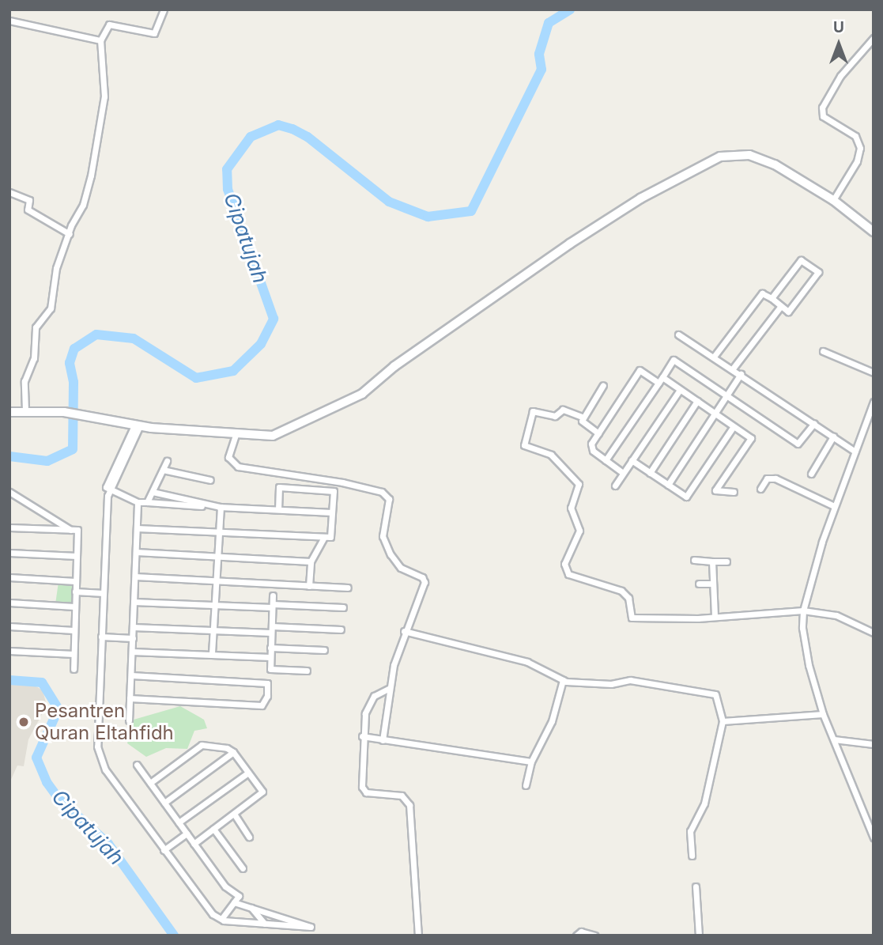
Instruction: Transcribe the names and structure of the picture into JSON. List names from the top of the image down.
{
  "water": ["Cipatujah"],
  "places": ["Pesantren Quran Eltahfidh"],
  "north": "top"
}
